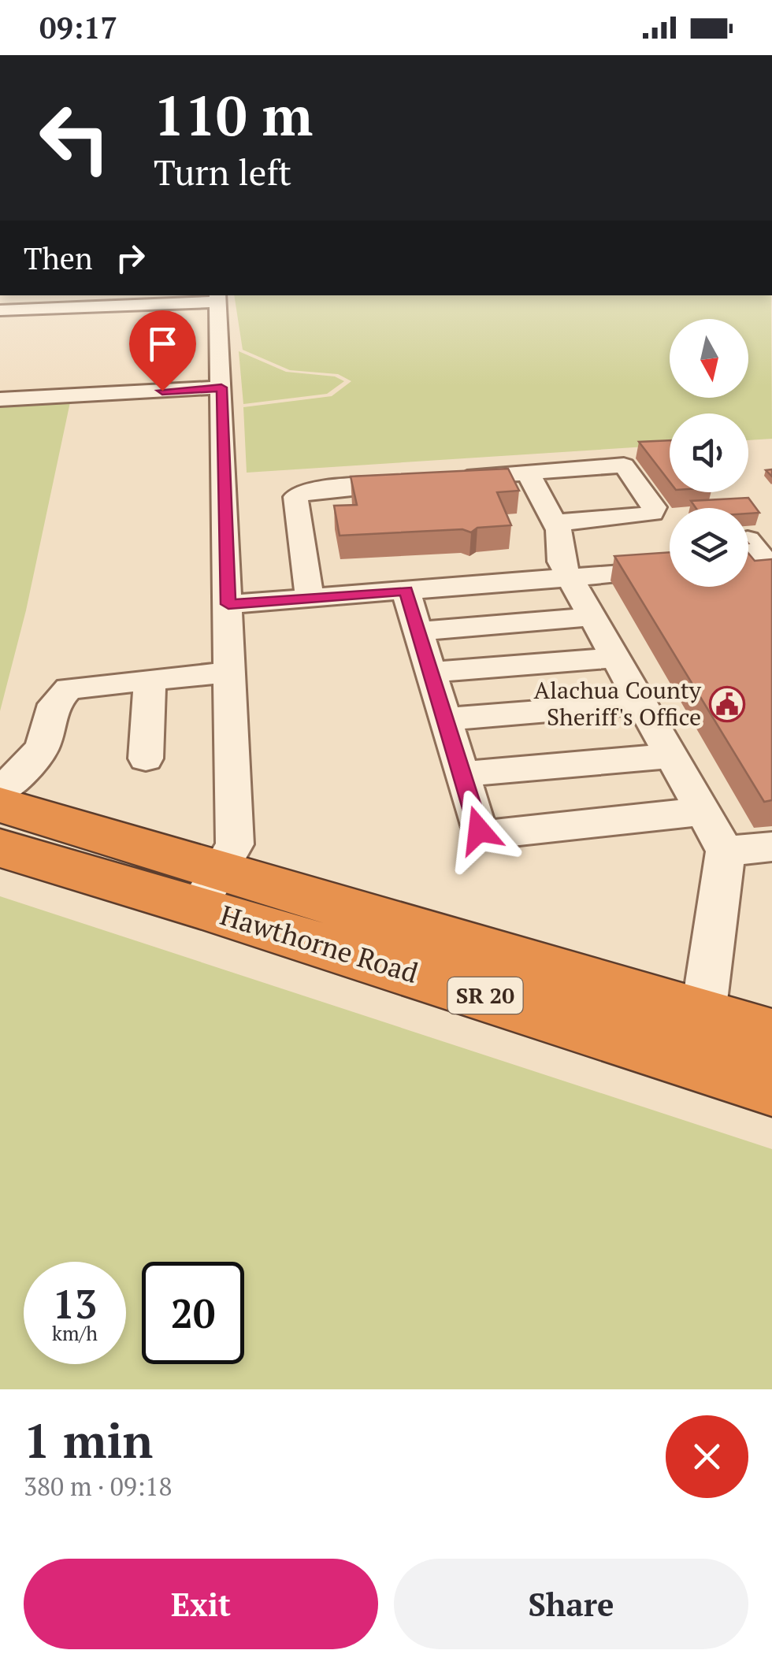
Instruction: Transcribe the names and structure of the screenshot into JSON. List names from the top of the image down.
{
  "streets": {
    "highway": ["Hawthorne Road", "SR 20"]
  },
  "places": {
    "public building": ["Alachua County Sheriff's Office"]
  },
  "north": "bottom",
  "page": {
    "status": "09:17",
    "turn": ["110 m", "Turn left"],
    "then": "Then",
    "speed": "13 km/h",
    "limit": "20",
    "heading": ["1 min", "380 m · 09:18"],
    "buttons": ["Exit", "Share"]
  }
}
